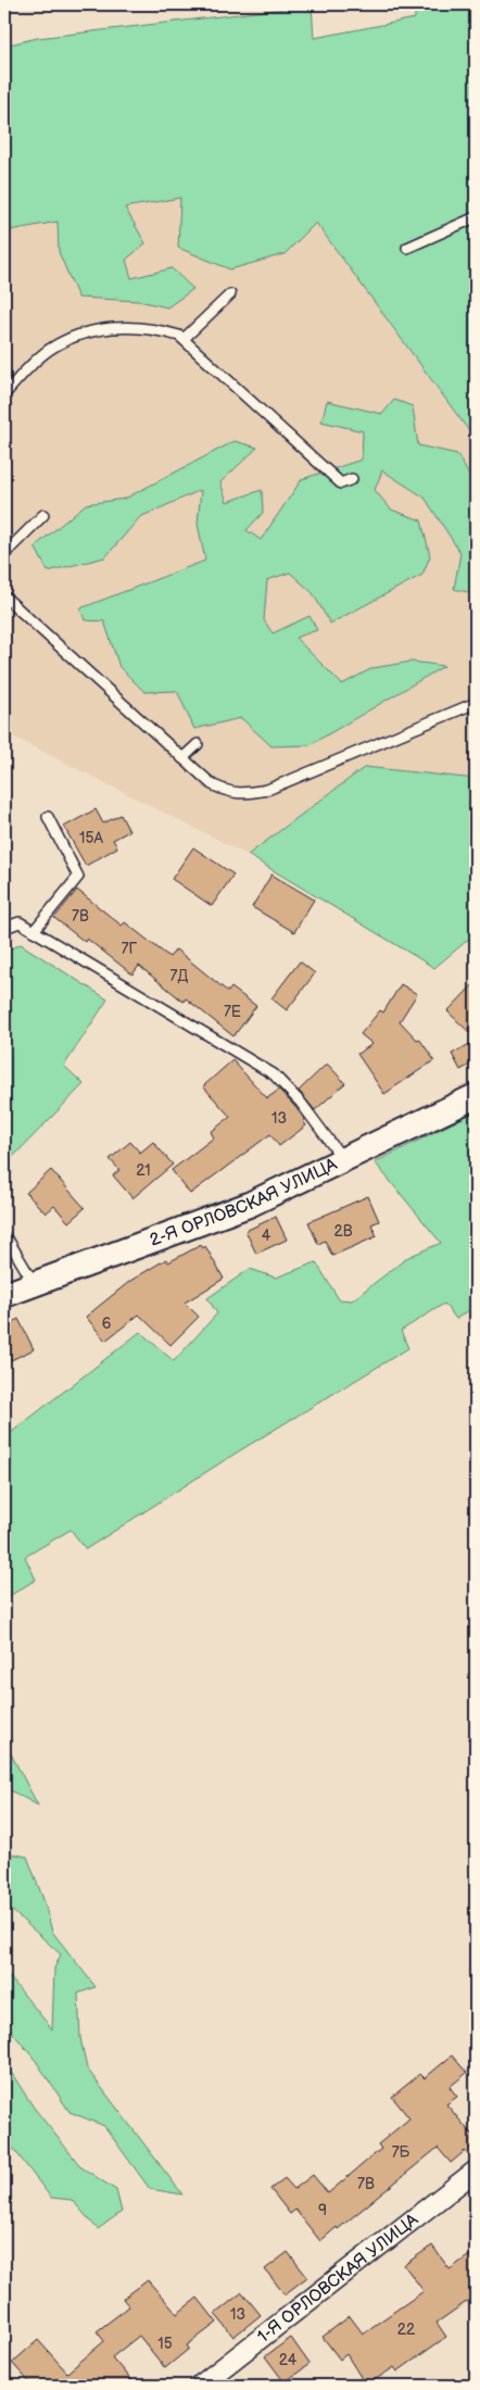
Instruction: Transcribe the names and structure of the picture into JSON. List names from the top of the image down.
{
  "streets": {
    "street": ["2-Я ОРЛОВСКАЯ УЛИЦА", "1-Я ОРЛОВСКАЯ УЛИЦА"]
  },
  "house_numbers": [
    "15А",
    "7В",
    "7Г",
    "7Д",
    "7Е",
    "13",
    "21",
    "2В",
    "4",
    "6",
    "7Б",
    "7В",
    "9",
    "13",
    "22",
    "15",
    "24"
  ]
}
